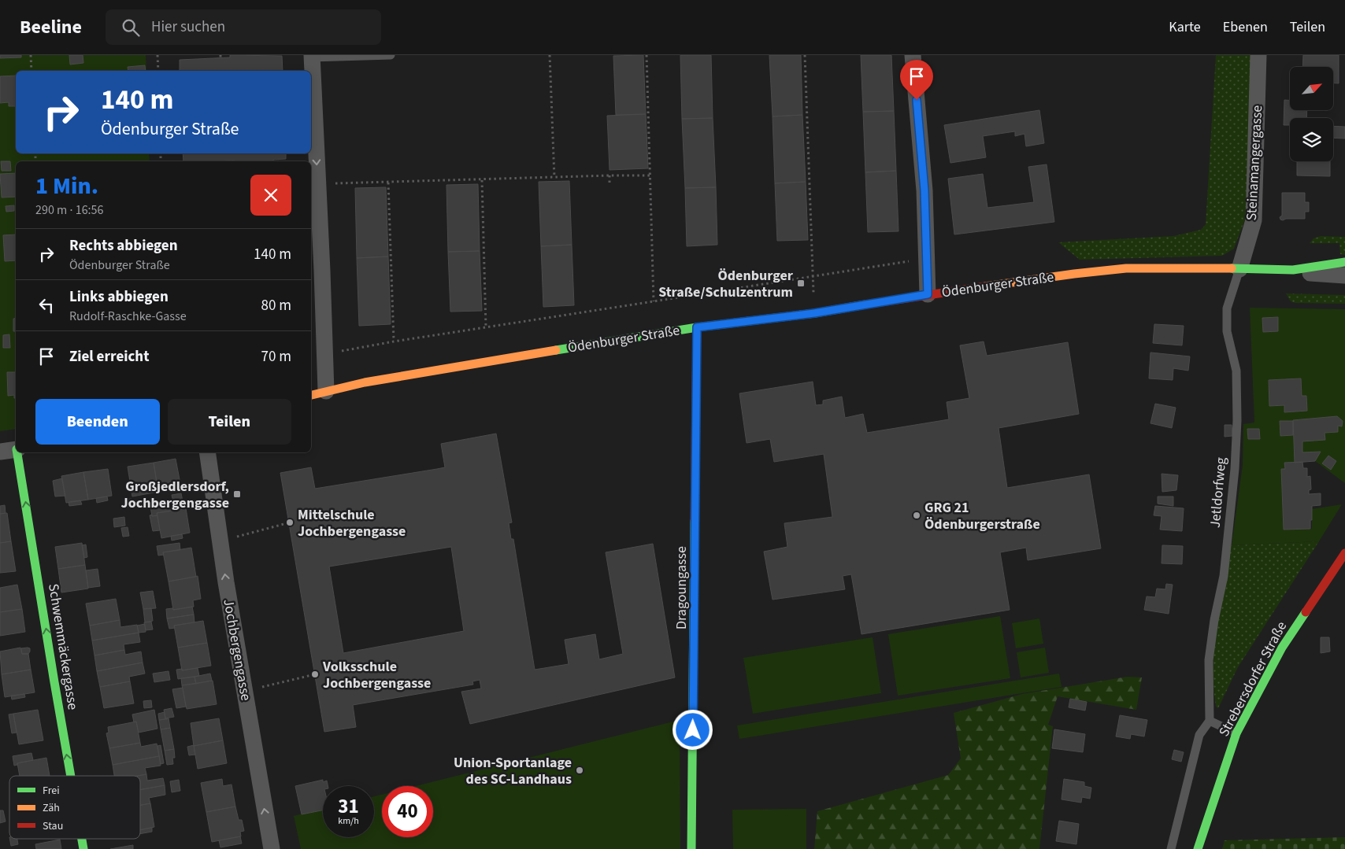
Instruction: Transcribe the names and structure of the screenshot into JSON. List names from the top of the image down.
{
  "streets": {
    "street": [
      "Steinamangergasse",
      "Ödenburger Straße",
      "Dragoungasse",
      "Schwemmäckergasse",
      "Jochbergengasse",
      "Strebersdorfer Straße"
    ],
    "lane": ["Jetldorfweg"]
  },
  "crossings": [
    ["Steinamangergasse", "Ödenburger Straße"],
    ["Steinamangergasse", "Jetldorfweg"],
    ["Ödenburger Straße", "Jetldorfweg"],
    ["Ödenburger Straße", "Dragoungasse"]
  ],
  "one_way": ["Schwemmäckergasse", "Jochbergengasse"],
  "places": {
    "transit": ["Ödenburger Straße/Schulzentrum", "Großjedlersdorf, Jochbergengasse"],
    "other": [
      "GRG 21 Ödenburgerstraße",
      "Mittelschule Jochbergengasse",
      "Volksschule Jochbergengasse",
      "Union-Sportanlage des SC-Landhaus"
    ]
  },
  "legend": ["Frei", "Zäh", "Stau"],
  "north": "top right",
  "page": {
    "header": "Beeline",
    "search": "Hier suchen",
    "nav": ["Karte", "Ebenen", "Teilen"],
    "turn": ["140 m", "Ödenburger Straße"],
    "heading": ["1 Min.", "290 m · 16:56"],
    "list": [
      {
        "name": "Rechts abbiegen",
        "note": "Ödenburger Straße",
        "value": "140 m"
      },
      {
        "name": "Links abbiegen",
        "note": "Rudolf-Raschke-Gasse",
        "value": "80 m"
      },
      {
        "name": "Ziel erreicht",
        "value": "70 m"
      }
    ],
    "buttons": ["Beenden", "Teilen"],
    "speed": "31 km/h",
    "limit": "40"
  }
}
